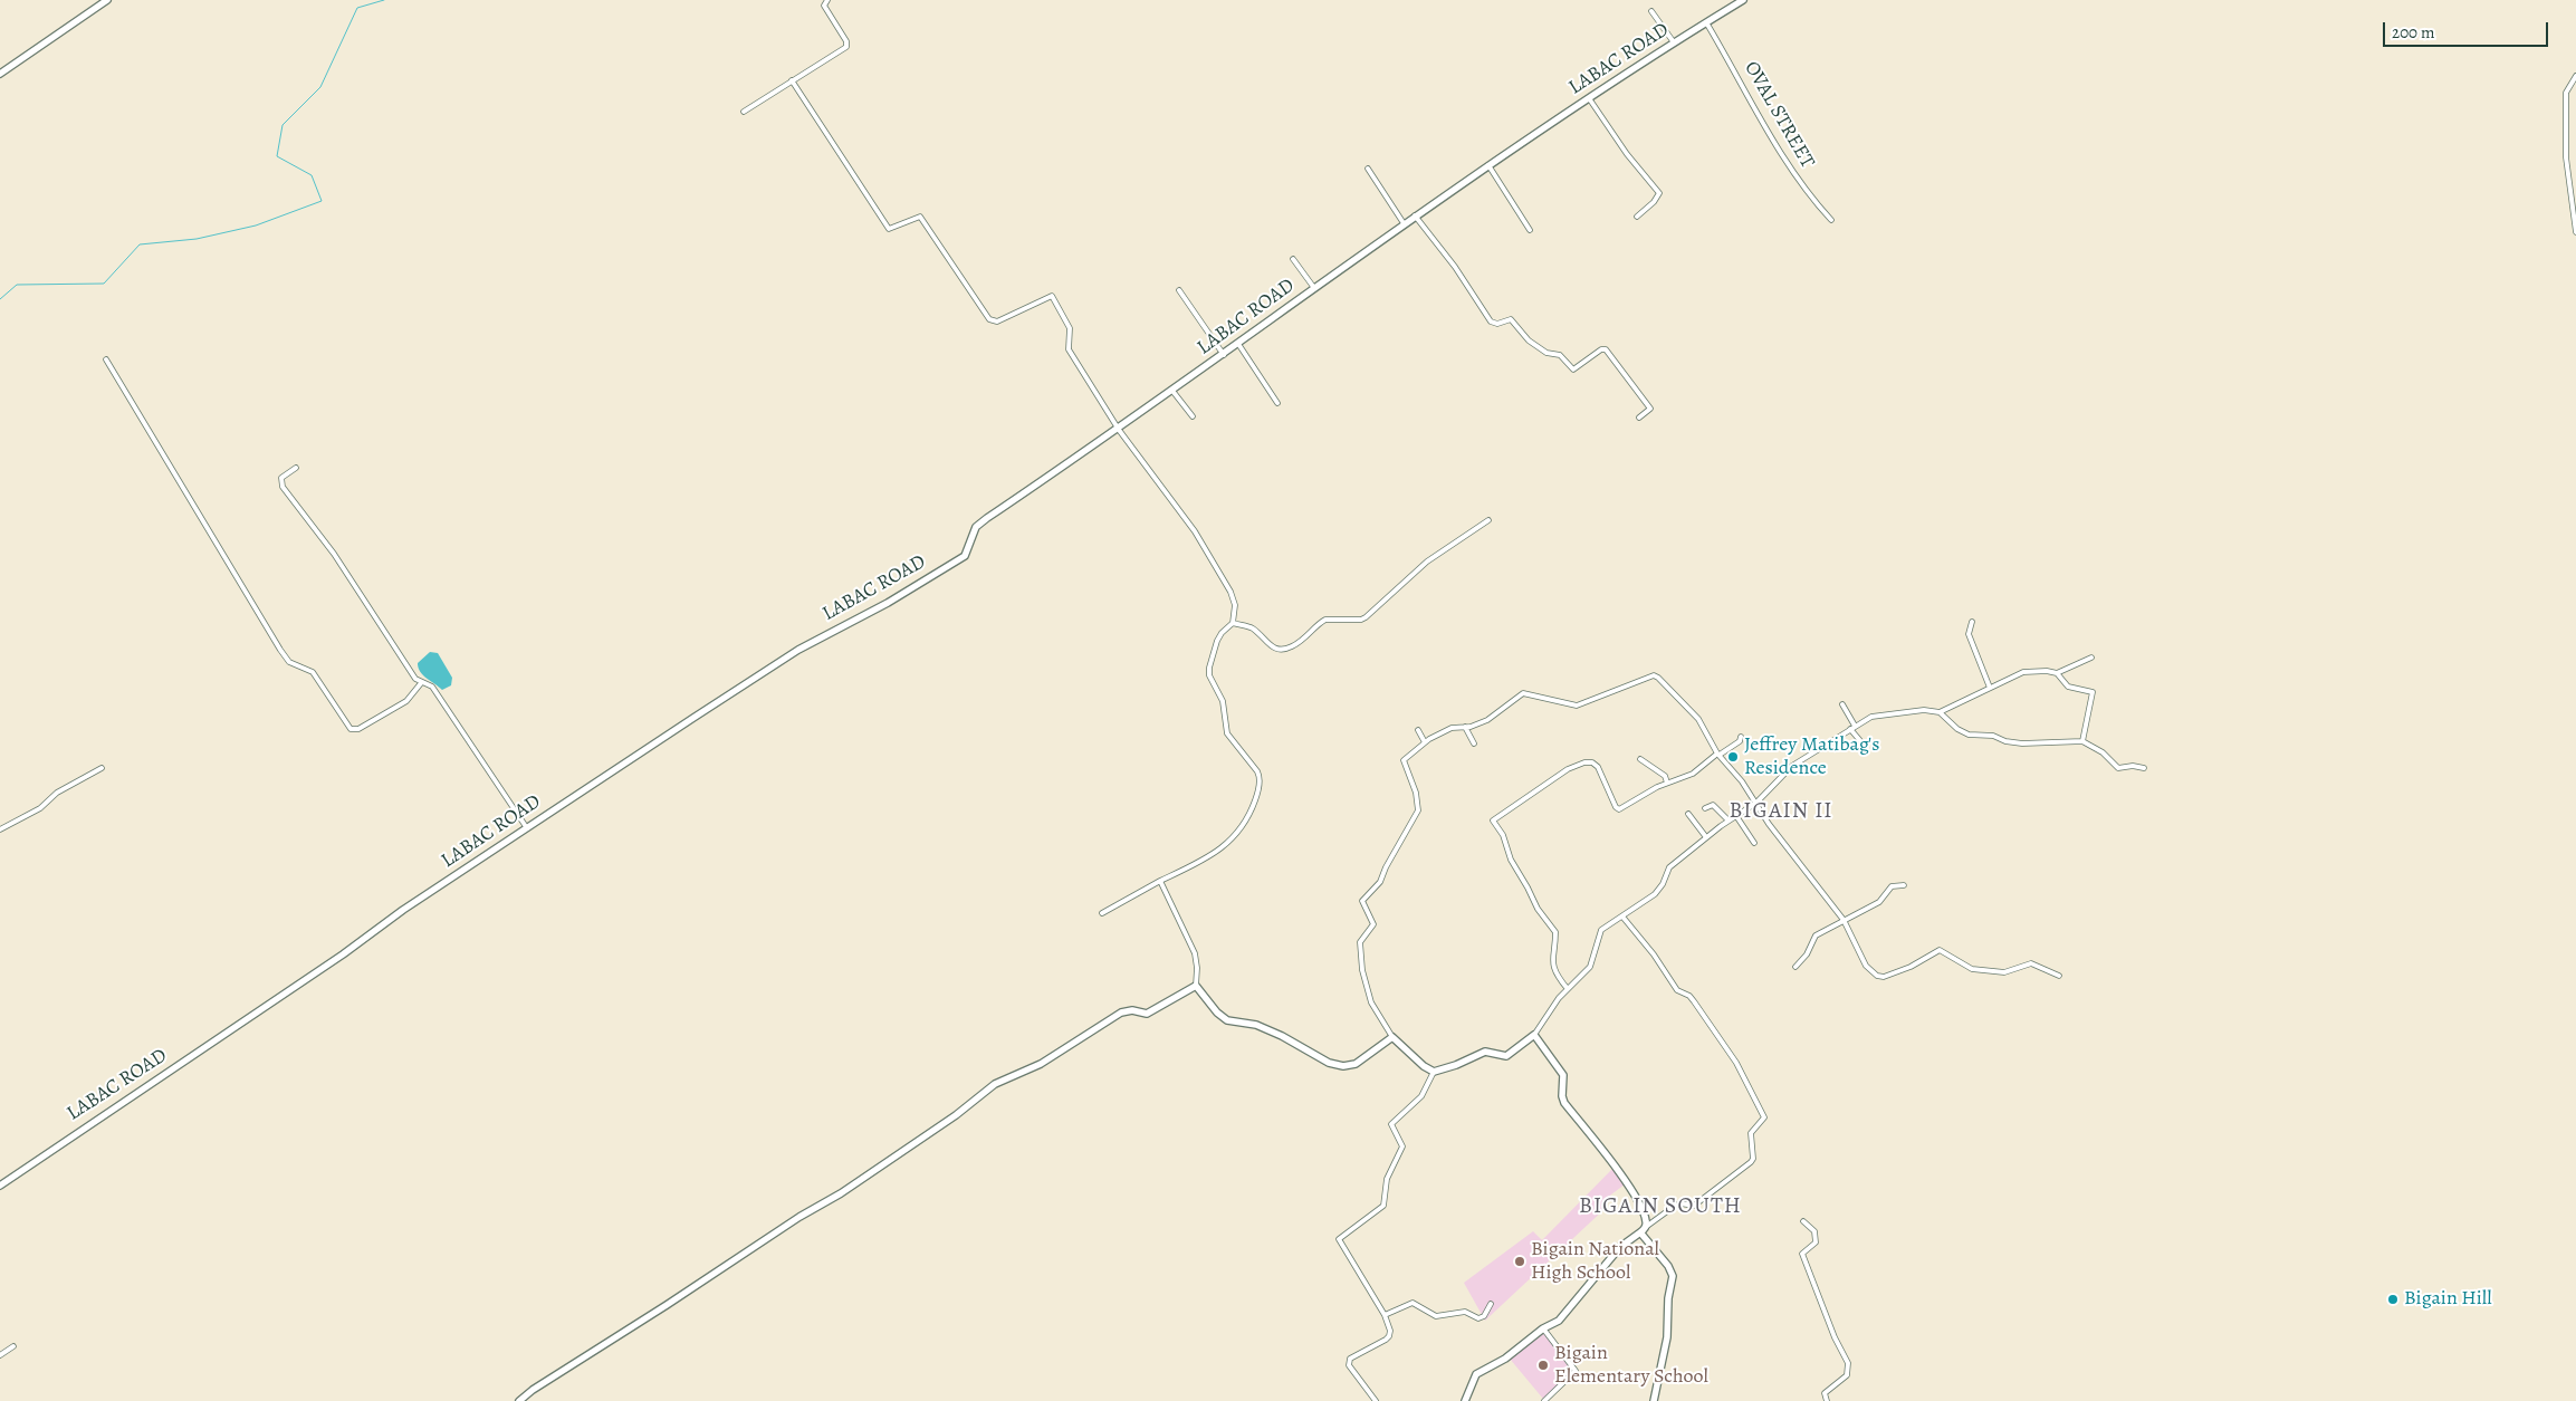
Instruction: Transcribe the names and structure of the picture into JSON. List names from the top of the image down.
{
  "streets": {
    "street": ["LABAC ROAD", "OVAL STREET"]
  },
  "crossings": [
    ["LABAC ROAD", "OVAL STREET"]
  ],
  "districts": ["BIGAIN II", "BIGAIN SOUTH"],
  "places": [
    "Jeffrey Matibag's Residence",
    "Bigain National High School",
    "Bigain Hill",
    "Bigain Elementary School"
  ],
  "scale_bar": "200 m"
}
